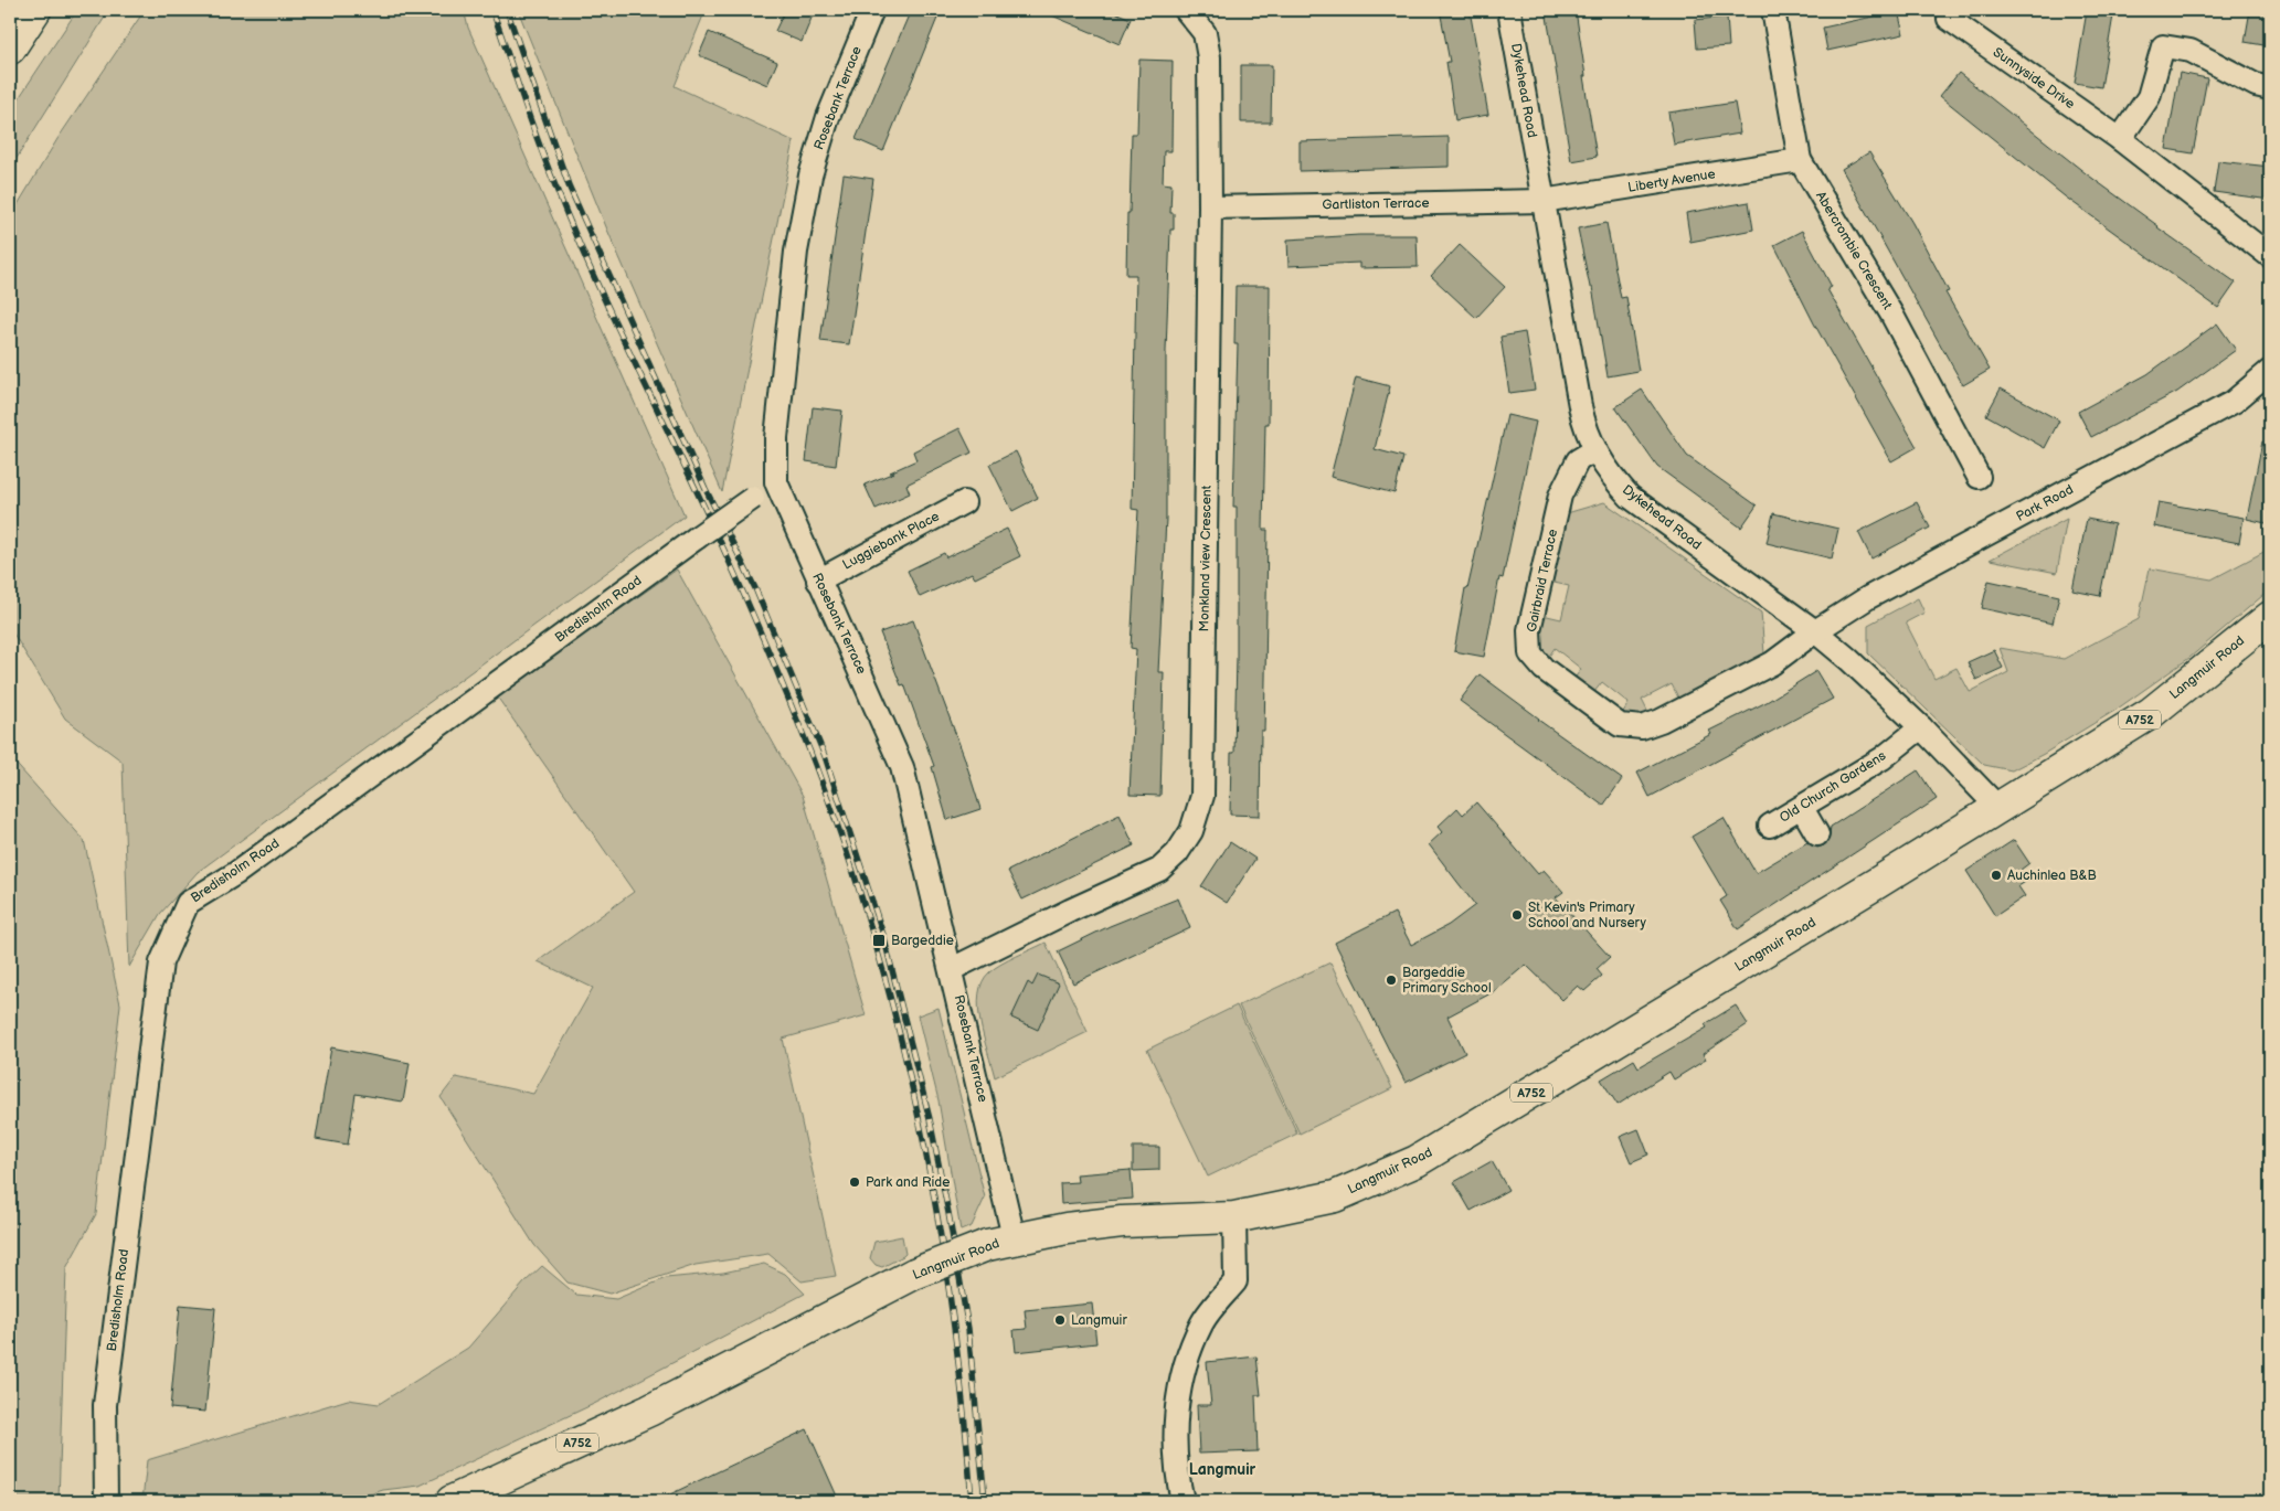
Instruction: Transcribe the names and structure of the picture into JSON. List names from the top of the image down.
{
  "streets": {
    "main road": ["Langmuir Road", "A752"],
    "street": [
      "Sunnyside Drive",
      "Dykehead Road",
      "Rosebank Terrace",
      "Liberty Avenue",
      "Gartliston Terrace",
      "Abercrombie Crescent",
      "Park Road",
      "Luggiebank Place",
      "Monkland view Crescent",
      "Gairbraid Terrace",
      "Bredisholm Road",
      "Old Church Gardens"
    ]
  },
  "crossings": [
    ["Dykehead Road", "Liberty Avenue"],
    ["Dykehead Road", "Gartliston Terrace"],
    ["Dykehead Road", "Park Road"],
    ["Dykehead Road", "Gairbraid Terrace"],
    ["Dykehead Road", "Langmuir Road"],
    ["Dykehead Road", "Old Church Gardens"],
    ["Rosebank Terrace", "Luggiebank Place"],
    ["Rosebank Terrace", "Monkland view Crescent"],
    ["Rosebank Terrace", "Bredisholm Road"],
    ["Rosebank Terrace", "Langmuir Road"],
    ["Liberty Avenue", "Gartliston Terrace"],
    ["Liberty Avenue", "Abercrombie Crescent"],
    ["Gartliston Terrace", "Monkland view Crescent"],
    ["Park Road", "Gairbraid Terrace"]
  ],
  "districts": ["Langmuir"],
  "places": {
    "other": [
      "Auchinlea B&B",
      "St Kevin's Primary School and Nursery",
      "Bargeddie Primary School",
      "Park and Ride",
      "Langmuir"
    ],
    "transit": ["Bargeddie"]
  }
}
